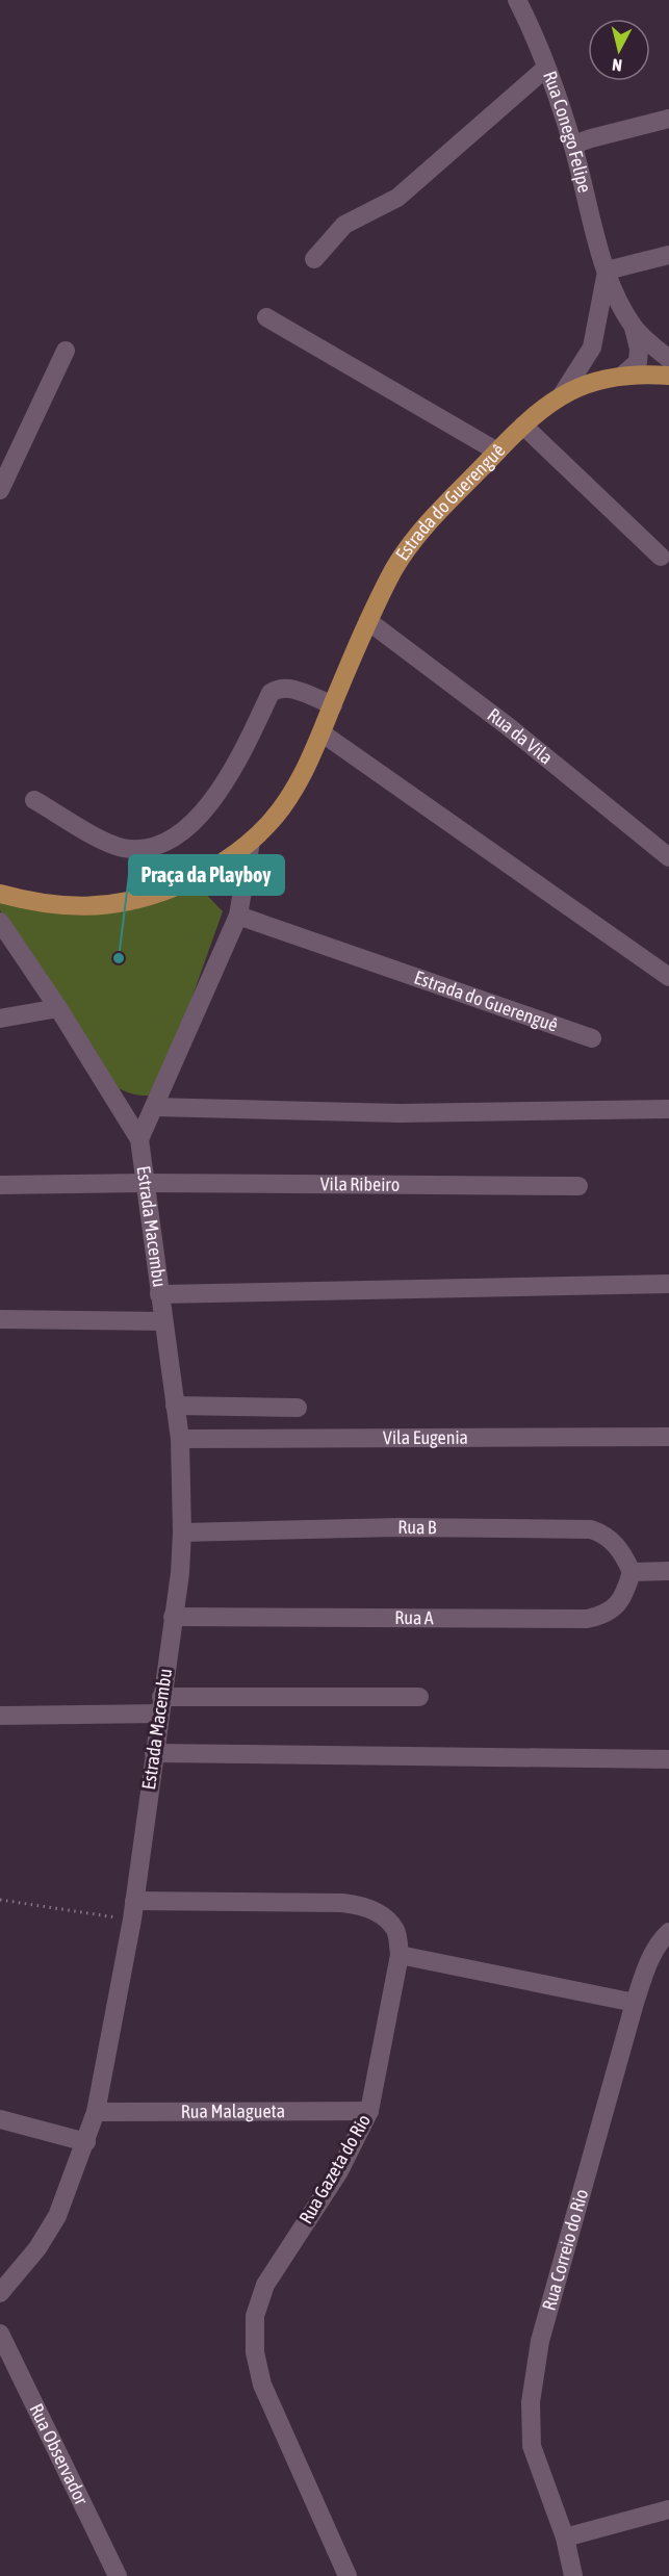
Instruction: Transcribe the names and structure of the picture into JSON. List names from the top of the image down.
{
  "streets": {
    "main road": ["Estrada do Guerenguê"],
    "street": [
      "Rua Conego Felipe",
      "Rua da Vila",
      "Vila Ribeiro",
      "Estrada Macembu",
      "Vila Eugenia",
      "Rua B",
      "Rua A",
      "Rua Malagueta",
      "Rua Gazeta do Rio",
      "Rua Correio do Rio",
      "Rua Observador"
    ]
  },
  "crossings": [
    ["Rua Conego Felipe", "Estrada do Guerenguê"],
    ["Estrada do Guerenguê", "Rua da Vila"],
    ["Vila Ribeiro", "Estrada Macembu"],
    ["Estrada Macembu", "Vila Eugenia"],
    ["Estrada Macembu", "Rua B"],
    ["Estrada Macembu", "Rua A"],
    ["Estrada Macembu", "Rua Malagueta"],
    ["Estrada Macembu", "Rua Gazeta do Rio"],
    ["Rua B", "Rua A"],
    ["Rua Malagueta", "Rua Gazeta do Rio"]
  ],
  "places": ["Praça da Playboy"],
  "north": "bottom"
}
